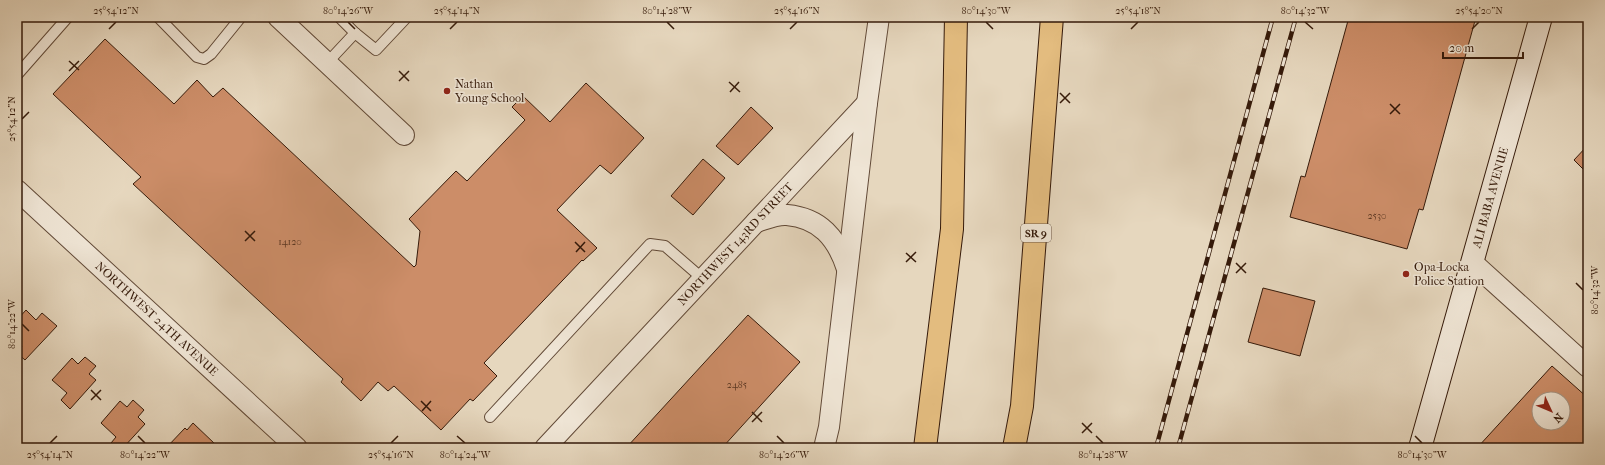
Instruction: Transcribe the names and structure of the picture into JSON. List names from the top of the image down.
{
  "streets": {
    "main road": ["SR 9"],
    "street": ["ALI BABA AVENUE", "NORTHWEST 143RD STREET", "NORTHWEST 24TH AVENUE"]
  },
  "places": ["Nathan Young School", "Opa-Locka Police Station"],
  "house_numbers": ["2530", "14120", "2485"],
  "scale_bar": "20 m",
  "north": "bottom right",
  "coordinates": [
    "25°54'12\"N",
    "80°14'26\"W",
    "25°54'14\"N",
    "80°14'28\"W",
    "25°54'16\"N",
    "80°14'30\"W",
    "25°54'18\"N",
    "80°14'32\"W",
    "25°54'20\"N",
    "80°14'22\"W",
    "80°14'24\"W"
  ]
}
